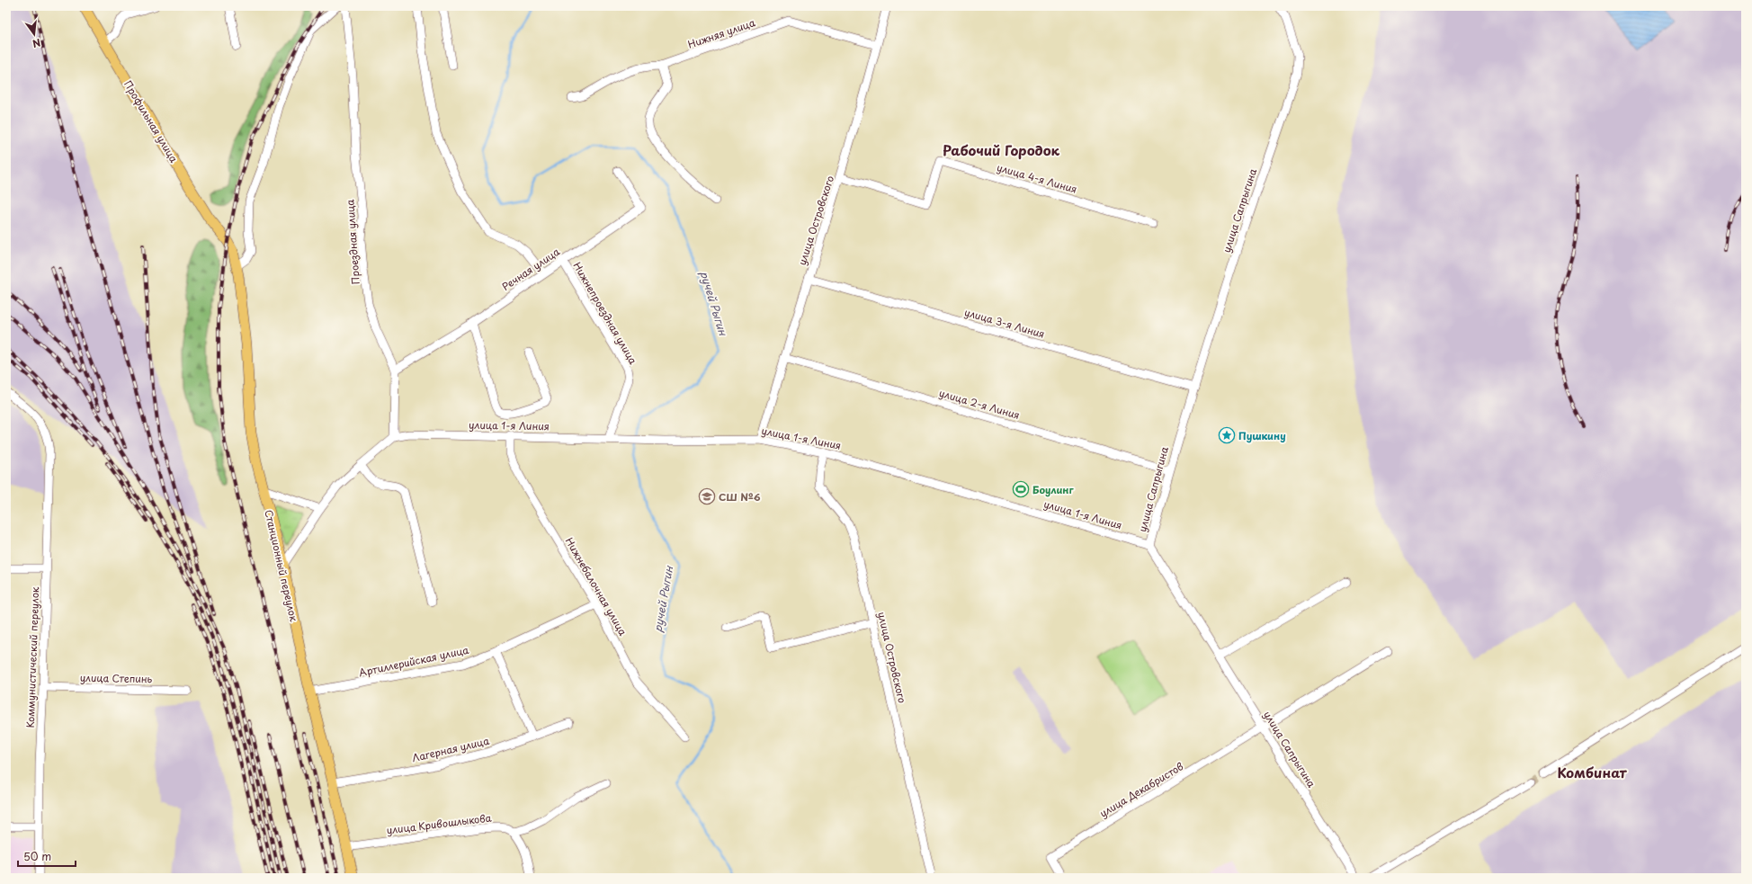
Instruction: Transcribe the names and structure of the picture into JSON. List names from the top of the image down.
{
  "streets": {
    "main road": ["Профильная улица", "Станционный переулок"],
    "street": [
      "Нижняя улица",
      "улица 4-я Линия",
      "улица Сапрыгина",
      "улица Островского",
      "Проездная улица",
      "Речная улица",
      "Нижнепроездная улица",
      "улица 3-я Линия",
      "улица 2-я Линия",
      "улица 1-я Линия",
      "Нижнебалочная улица",
      "Коммунистический переулок",
      "Артиллерийская улица",
      "улица Степинь",
      "Лагерная улица",
      "улица Декабристов",
      "улица Кривошлыкова"
    ]
  },
  "crossings": [
    ["Нижняя улица", "улица Островского"],
    ["Профильная улица", "Станционный переулок"],
    ["улица 4-я Линия", "улица Островского"],
    ["улица Сапрыгина", "улица 3-я Линия"],
    ["улица Сапрыгина", "улица 2-я Линия"],
    ["улица Сапрыгина", "улица 1-я Линия"],
    ["улица Сапрыгина", "улица Декабристов"],
    ["улица Островского", "улица 3-я Линия"],
    ["улица Островского", "улица 2-я Линия"],
    ["улица Островского", "улица 1-я Линия"],
    ["Проездная улица", "Речная улица"],
    ["Проездная улица", "улица 1-я Линия"],
    ["Речная улица", "Нижнепроездная улица"],
    ["Нижнепроездная улица", "улица 1-я Линия"],
    ["улица 1-я Линия", "Нижнебалочная улица"],
    ["Станционный переулок", "Артиллерийская улица"],
    ["Станционный переулок", "Лагерная улица"],
    ["Станционный переулок", "улица Кривошлыкова"],
    ["Нижнебалочная улица", "Артиллерийская улица"],
    ["Коммунистический переулок", "улица Степинь"]
  ],
  "districts": ["Рабочий Городок", "Комбинат"],
  "water": ["ручей Рыгин"],
  "places": {
    "place": ["Пушкину"],
    "sports": ["Боулинг"],
    "school or university": ["СШ №6"]
  },
  "scale_bar": "50 m",
  "north": "bottom"
}
